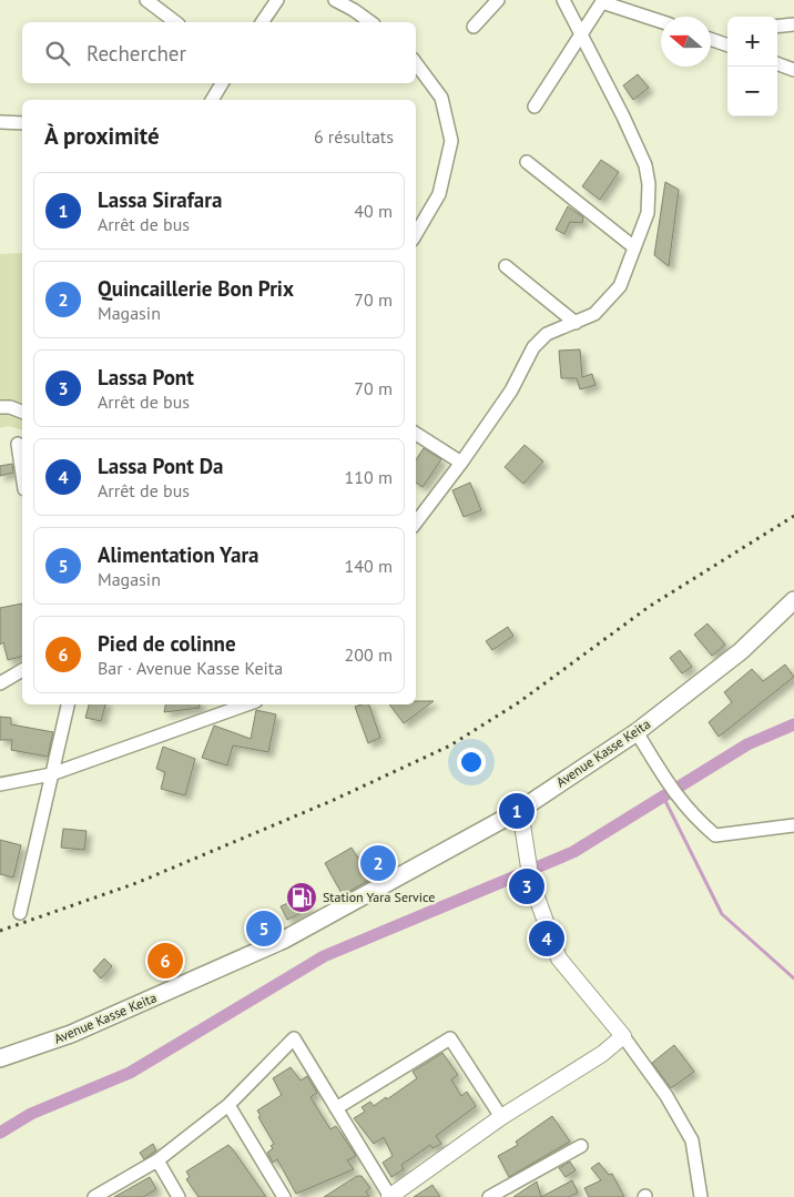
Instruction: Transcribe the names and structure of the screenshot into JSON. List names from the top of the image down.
{
  "streets": {
    "main road": ["Avenue Kasse Keita"]
  },
  "places": {
    "fuel station": ["Station Yara Service"]
  },
  "north": "left",
  "page": {
    "map_buttons": ["+", "−"],
    "search": "Rechercher",
    "heading": ["À proximité", "6 résultats"],
    "list": [
      {
        "mark": "1",
        "name": "Lassa Sirafara",
        "note": "Arrêt de bus",
        "value": "40 m"
      },
      {
        "mark": "2",
        "name": "Quincaillerie Bon Prix",
        "note": "Magasin",
        "value": "70 m"
      },
      {
        "mark": "3",
        "name": "Lassa Pont",
        "note": "Arrêt de bus",
        "value": "70 m"
      },
      {
        "mark": "4",
        "name": "Lassa Pont Da",
        "note": "Arrêt de bus",
        "value": "110 m"
      },
      {
        "mark": "5",
        "name": "Alimentation Yara",
        "note": "Magasin",
        "value": "140 m"
      },
      {
        "mark": "6",
        "name": "Pied de colinne",
        "note": "Bar · Avenue Kasse Keita",
        "value": "200 m"
      }
    ],
    "pins": [
      "1",
      "2",
      "3",
      "5",
      "4",
      "6"
    ]
  }
}
